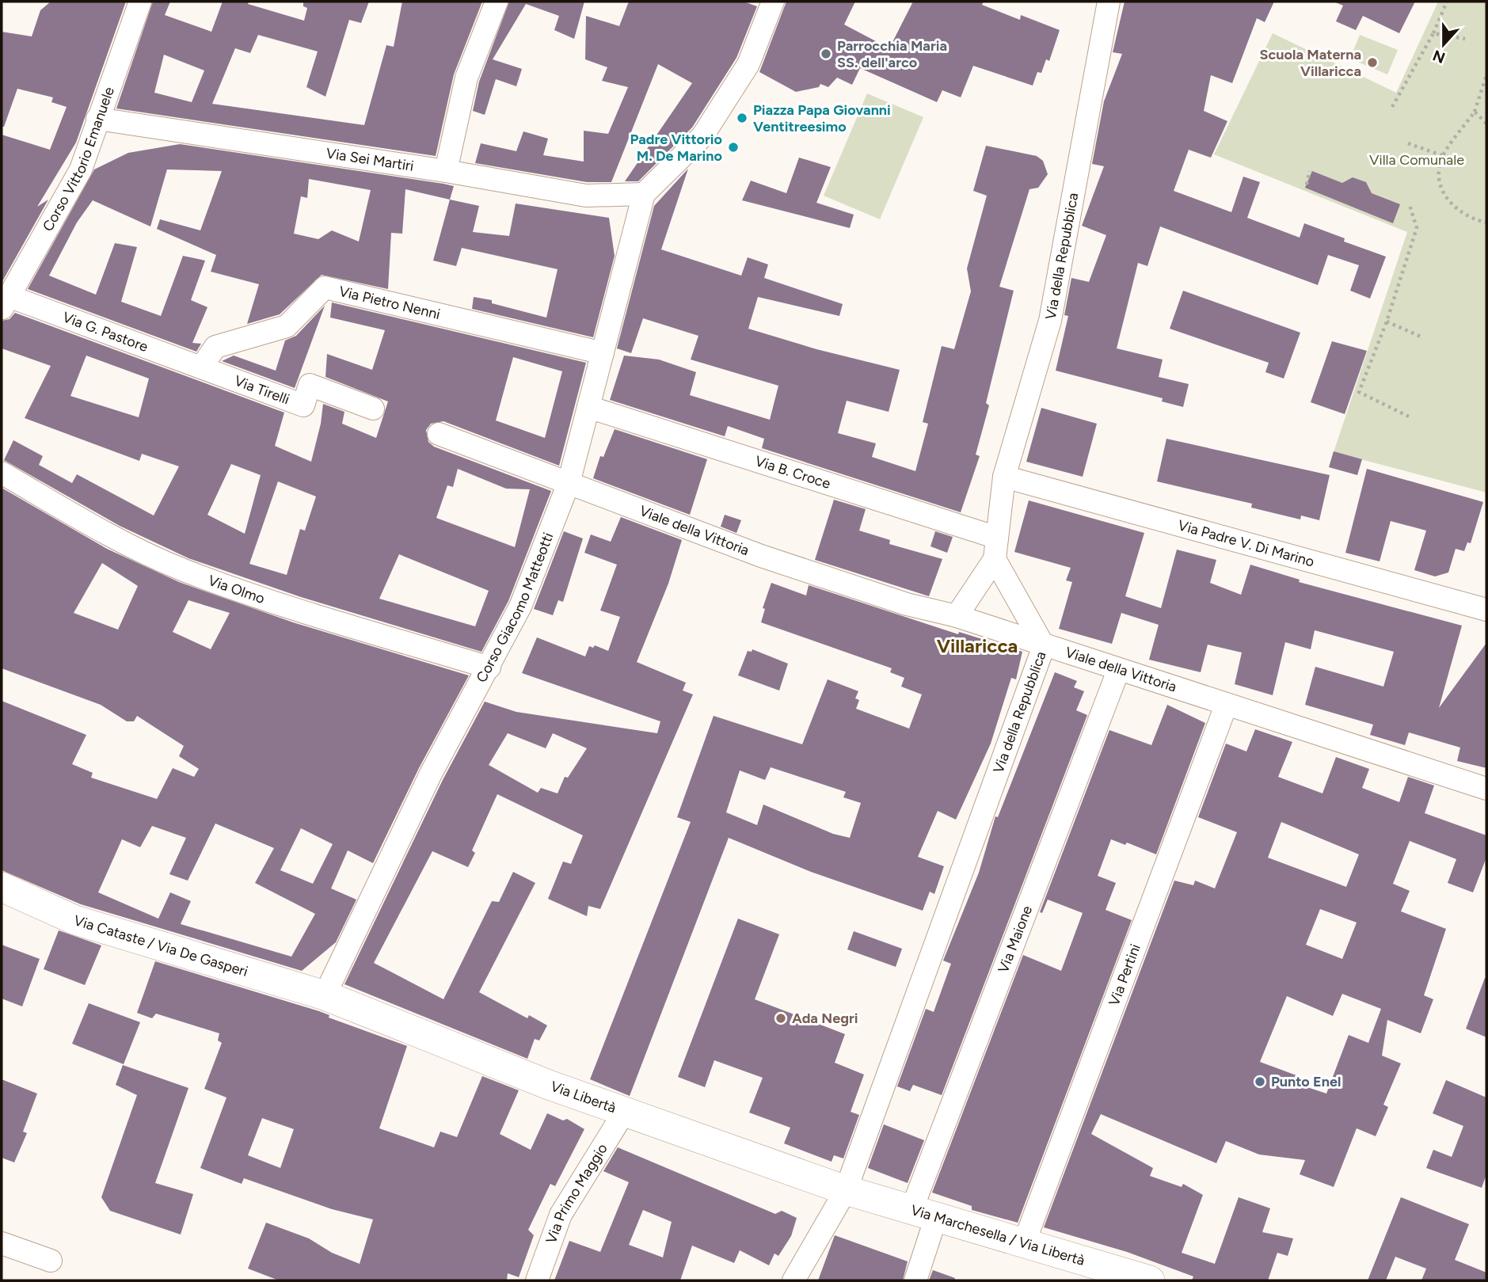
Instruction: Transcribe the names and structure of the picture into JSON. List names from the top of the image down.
{
  "streets": {
    "street": [
      "Corso Vittorio Emanuele",
      "Via Sei Martiri",
      "Via della Repubblica",
      "Via Pietro Nenni",
      "Via G. Pastore",
      "Via Tirelli",
      "Via B. Croce",
      "Viale della Vittoria",
      "Via Padre V. Di Marino",
      "Via Olmo",
      "Corso Giacomo Matteotti",
      "Via Maione",
      "Via Cataste / Via De Gasperi",
      "Via Pertini",
      "Via Libertà",
      "Via Primo Maggio",
      "Via Marchesella / Via Libertà"
    ]
  },
  "crossings": [
    ["Corso Vittorio Emanuele", "Via Sei Martiri"],
    ["Corso Vittorio Emanuele", "Via G. Pastore"],
    ["Via Sei Martiri", "Corso Giacomo Matteotti"],
    ["Via della Repubblica", "Via B. Croce"],
    ["Via della Repubblica", "Viale della Vittoria"],
    ["Via della Repubblica", "Via Padre V. Di Marino"],
    ["Via della Repubblica", "Via Libertà"],
    ["Via della Repubblica", "Via Marchesella / Via Libertà"],
    ["Via Pietro Nenni", "Via G. Pastore"],
    ["Via Pietro Nenni", "Via Tirelli"],
    ["Via Pietro Nenni", "Corso Giacomo Matteotti"],
    ["Via G. Pastore", "Via Tirelli"],
    ["Via B. Croce", "Corso Giacomo Matteotti"],
    ["Viale della Vittoria", "Corso Giacomo Matteotti"],
    ["Viale della Vittoria", "Via Maione"],
    ["Viale della Vittoria", "Via Pertini"],
    ["Via Olmo", "Corso Giacomo Matteotti"],
    ["Corso Giacomo Matteotti", "Via Cataste / Via De Gasperi"],
    ["Corso Giacomo Matteotti", "Via Libertà"],
    ["Via Maione", "Via Marchesella / Via Libertà"],
    ["Via Cataste / Via De Gasperi", "Via Libertà"],
    ["Via Pertini", "Via Marchesella / Via Libertà"],
    ["Via Libertà", "Via Primo Maggio"],
    ["Via Libertà", "Via Marchesella / Via Libertà"]
  ],
  "districts": ["Villaricca"],
  "parks": ["Villa Comunale"],
  "places": [
    "Parrocchia Maria SS. dell'arco",
    "Scuola Materna Villaricca",
    "Piazza Papa Giovanni Ventitreesimo",
    "Padre Vittorio M. De Marino",
    "Ada Negri",
    "Punto Enel"
  ],
  "north": "bottom"
}
